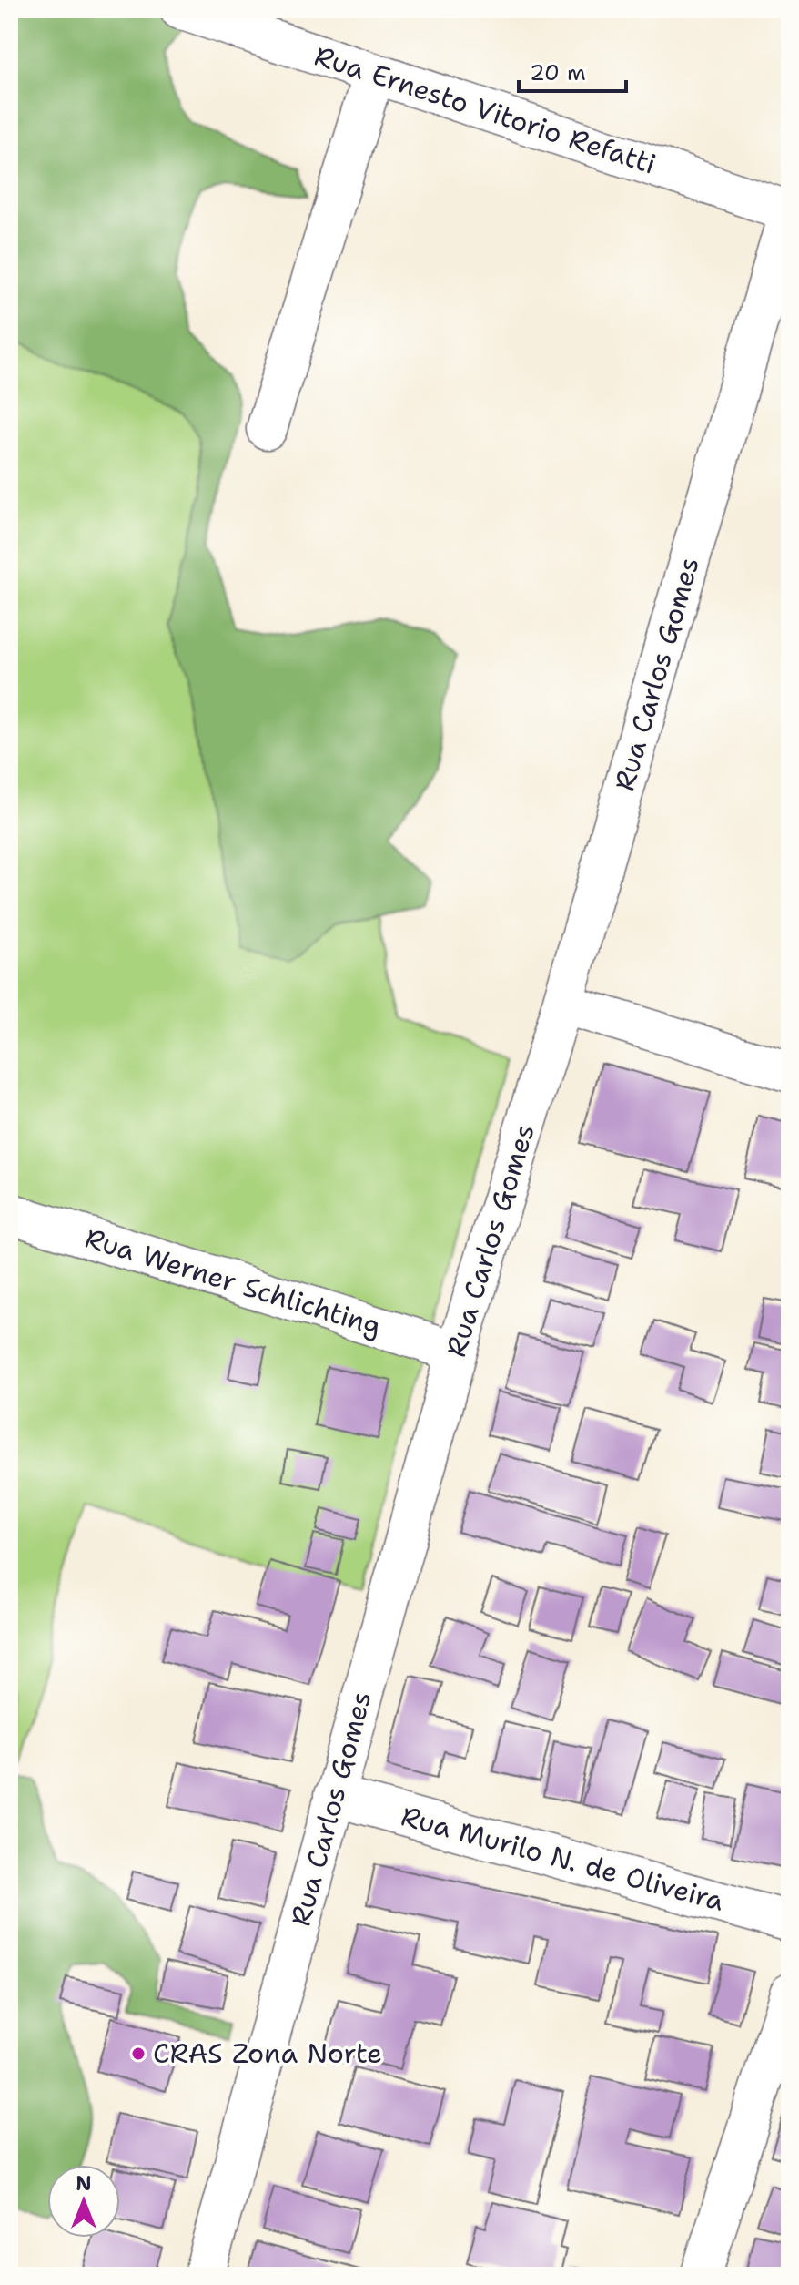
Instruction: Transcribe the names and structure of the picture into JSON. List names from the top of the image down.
{
  "streets": {
    "street": [
      "Rua Ernesto Vitorio Refatti",
      "Rua Carlos Gomes",
      "Rua Werner Schlichting",
      "Rua Murilo N. de Oliveira"
    ]
  },
  "crossings": [
    ["Rua Ernesto Vitorio Refatti", "Rua Carlos Gomes"],
    ["Rua Carlos Gomes", "Rua Werner Schlichting"],
    ["Rua Carlos Gomes", "Rua Murilo N. de Oliveira"]
  ],
  "places": ["CRAS Zona Norte"],
  "scale_bar": "20 m",
  "north": "top"
}
